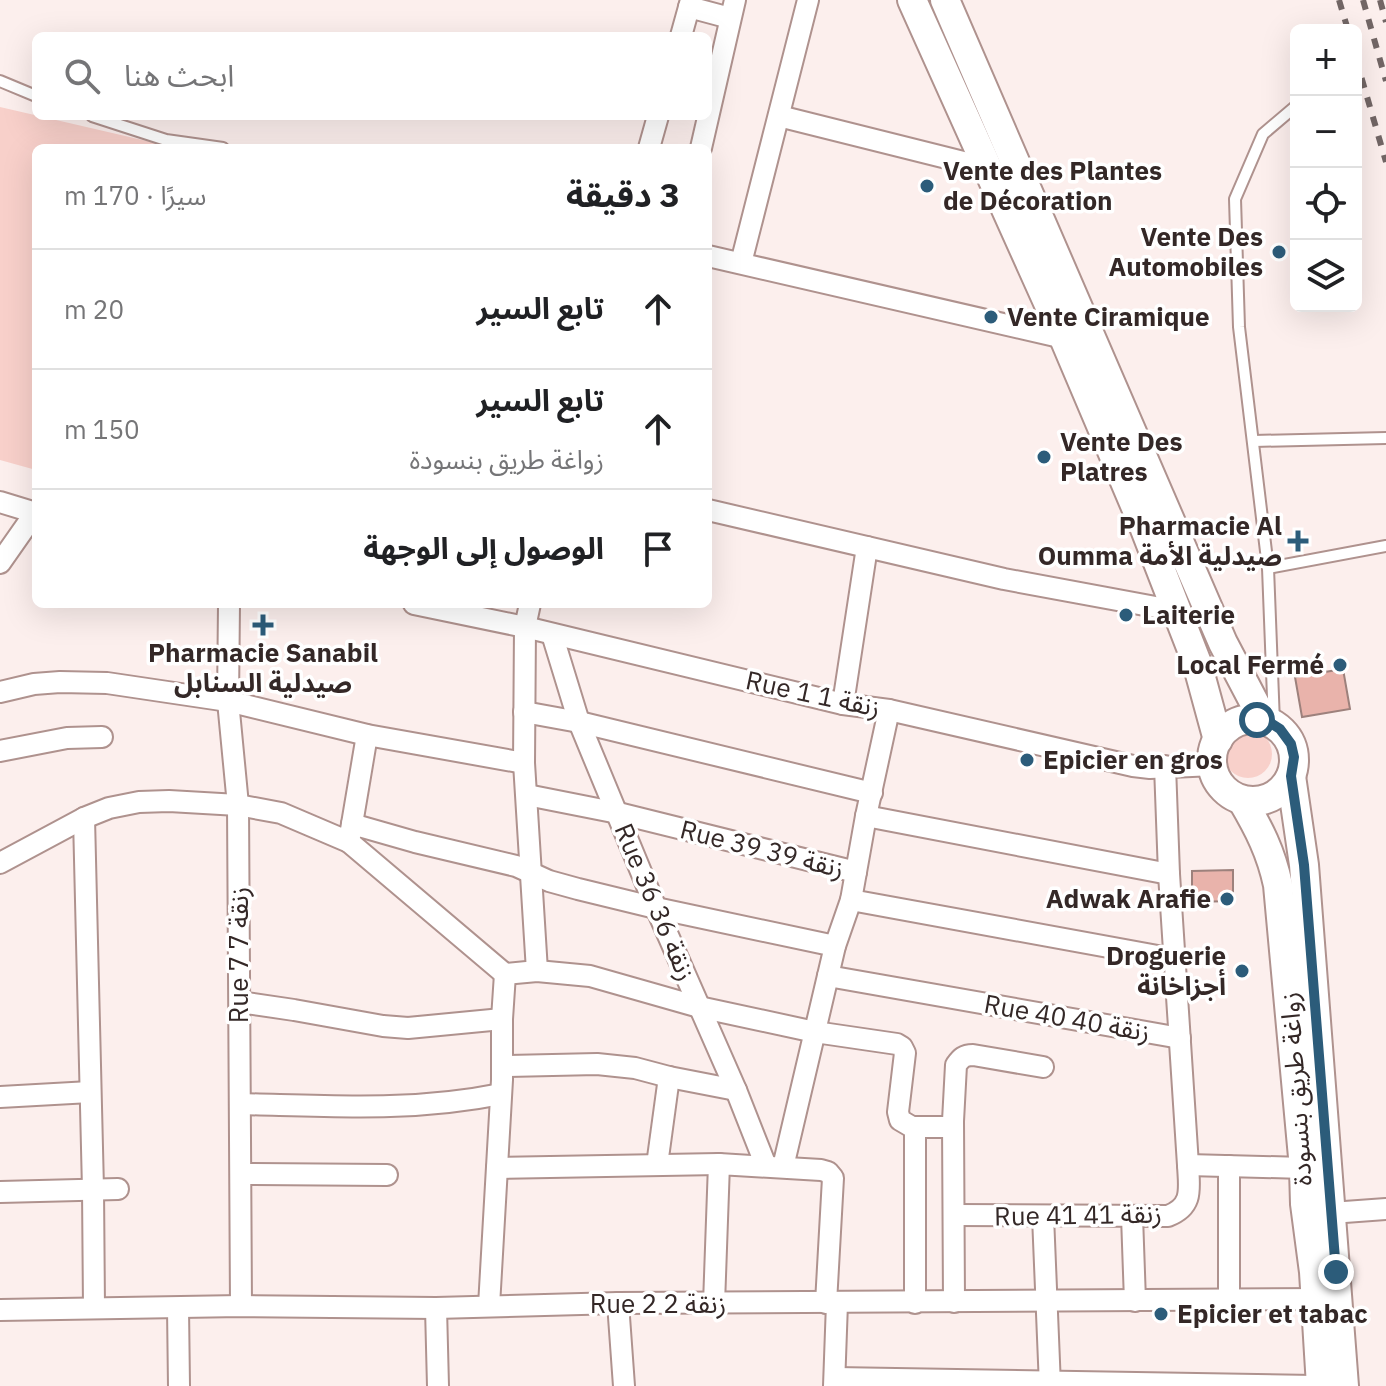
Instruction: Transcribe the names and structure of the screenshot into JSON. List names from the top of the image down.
{
  "streets": {
    "main road": ["زواغة طريق بنسودة"],
    "street": [
      "Rue 1 زنقة 1",
      "Rue 39 زنقة 39",
      "Rue 36 زنقة 36",
      "Rue 7 زنقة 7",
      "Rue 40 زنقة 40",
      "Rue 41 زنقة 41",
      "Rue 2 زنقة 2"
    ]
  },
  "crossings": [
    ["Rue 1 زنقة 1", "Rue 36 زنقة 36"],
    ["Rue 1 زنقة 1", "زواغة طريق بنسودة"],
    ["Rue 39 زنقة 39", "Rue 36 زنقة 36"],
    ["Rue 7 زنقة 7", "Rue 2 زنقة 2"],
    ["Rue 40 زنقة 40", "Rue 41 زنقة 41"],
    ["زواغة طريق بنسودة", "Rue 2 زنقة 2"]
  ],
  "places": {
    "other": [
      "Vente des Plantes de Décoration",
      "Vente Des Automobiles",
      "Vente Ciramique",
      "Vente Des Platres",
      "Laiterie",
      "Local Fermé",
      "Epicier en gros",
      "Adwak Arafie",
      "Droguerie أجزاخانة",
      "Epicier et tabac"
    ],
    "health": ["Pharmacie Al Oumma صيدلية الأمة", "Pharmacie Sanabil صيدلية السنابل"]
  },
  "page": {
    "map_buttons": ["+", "−"],
    "search": "ابحث هنا",
    "heading": ["3 دقيقة", "سيرًا · 170 m"],
    "list": [
      ["تابع السير", "20 m"],
      ["تابع السير", "زواغة طريق بنسودة", "150 m"],
      "الوصول إلى الوجهة"
    ]
  }
}
